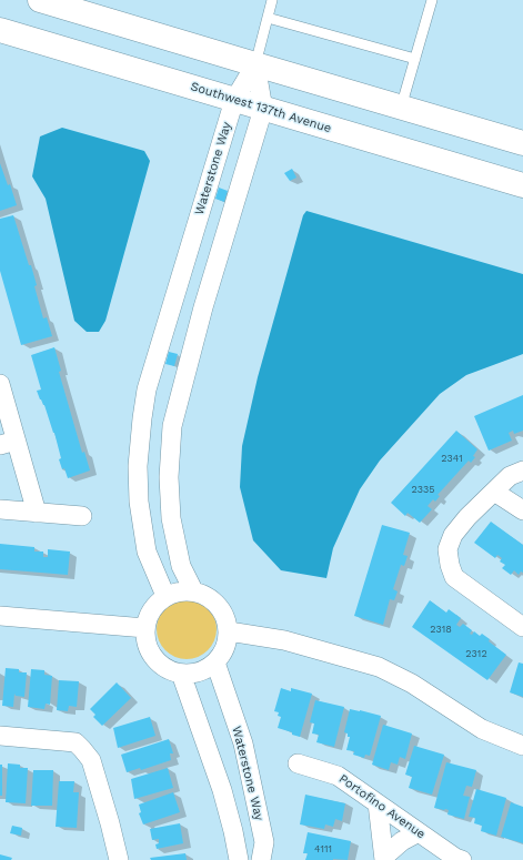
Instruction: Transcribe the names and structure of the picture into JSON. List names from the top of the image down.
{
  "streets": {
    "main road": ["Southwest 137th Avenue"],
    "street": ["Waterstone Way", "Portofino Avenue"]
  },
  "crossings": [
    ["Southwest 137th Avenue", "Waterstone Way"]
  ],
  "house_numbers": [
    "2341",
    "2335",
    "2318",
    "2312",
    "4111"
  ]
}
